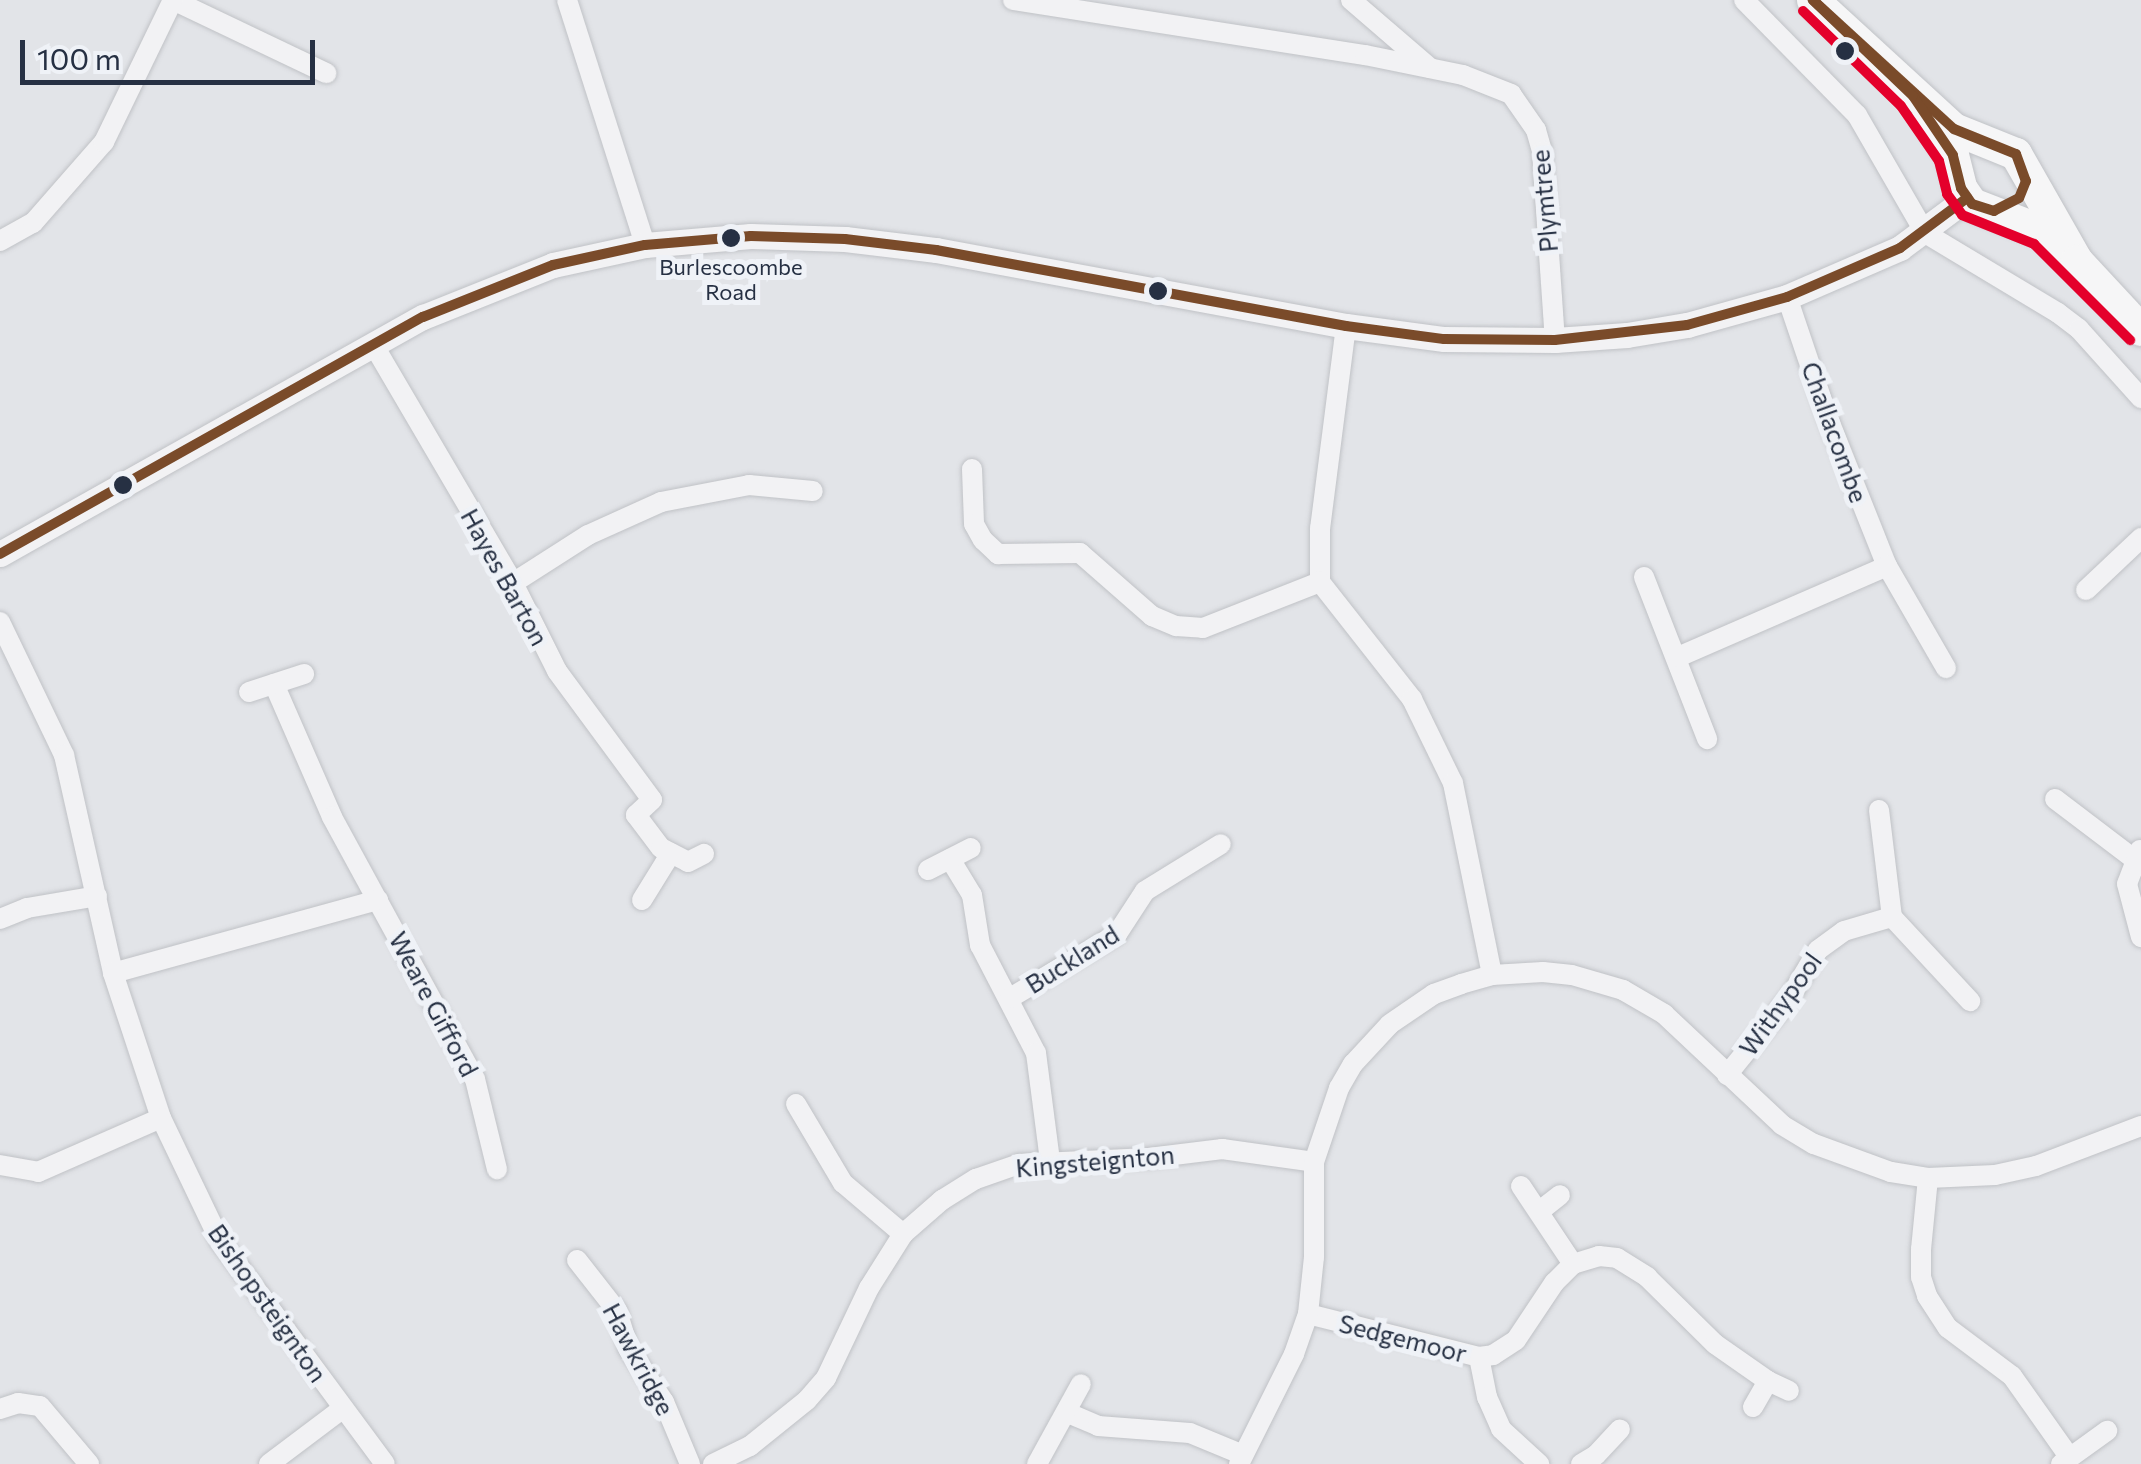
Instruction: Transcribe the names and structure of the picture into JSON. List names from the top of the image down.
{
  "streets": {
    "street": [
      "Plymtree",
      "Challacombe",
      "Hayes Barton",
      "Buckland",
      "Weare Gifford",
      "Withypool",
      "Kingsteignton",
      "Bishopsteignton",
      "Sedgemoor",
      "Hawkridge"
    ]
  },
  "crossings": [
    ["Buckland", "Kingsteignton"]
  ],
  "places": ["Burlescoombe Road"],
  "scale_bar": "100 m"
}
